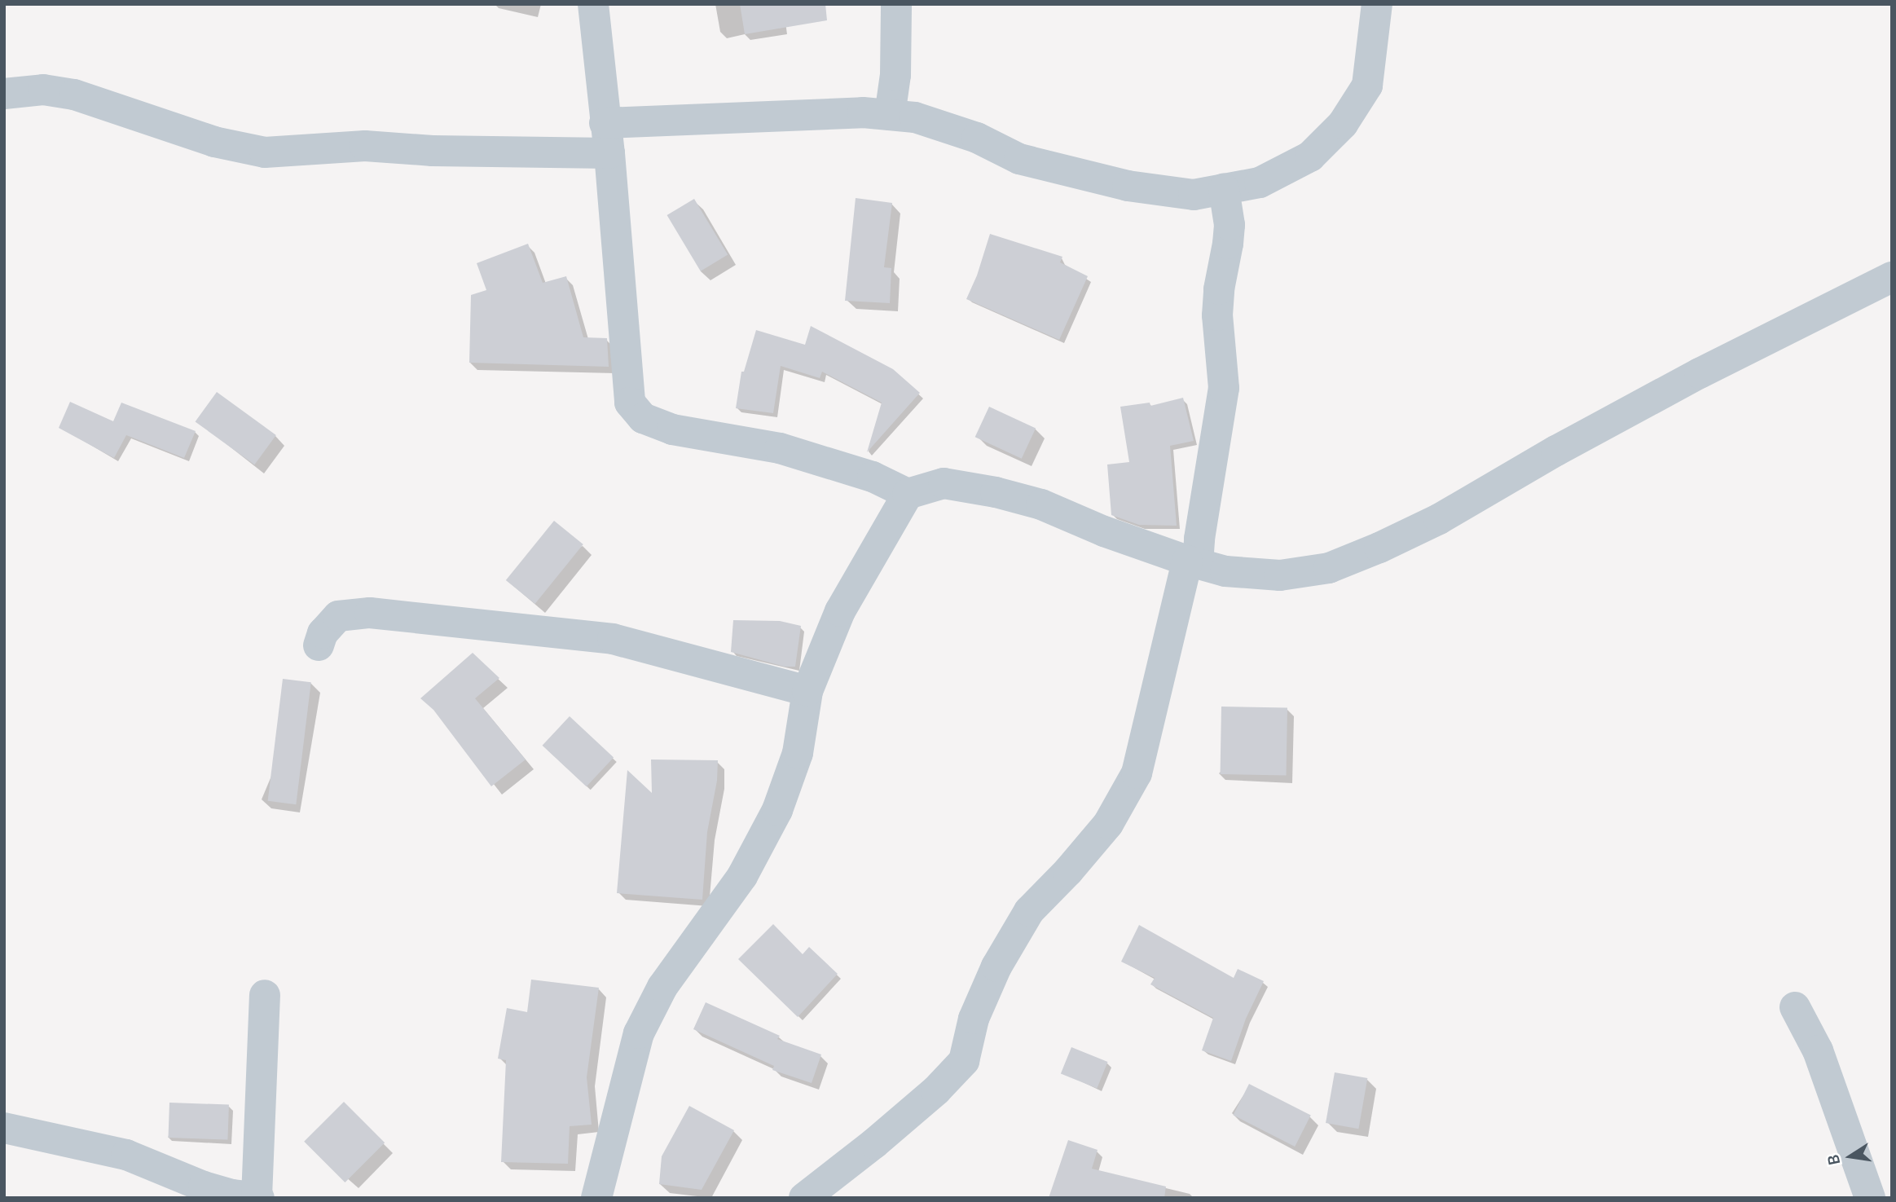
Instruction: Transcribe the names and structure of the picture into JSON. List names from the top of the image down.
{
  "north": "left"
}
